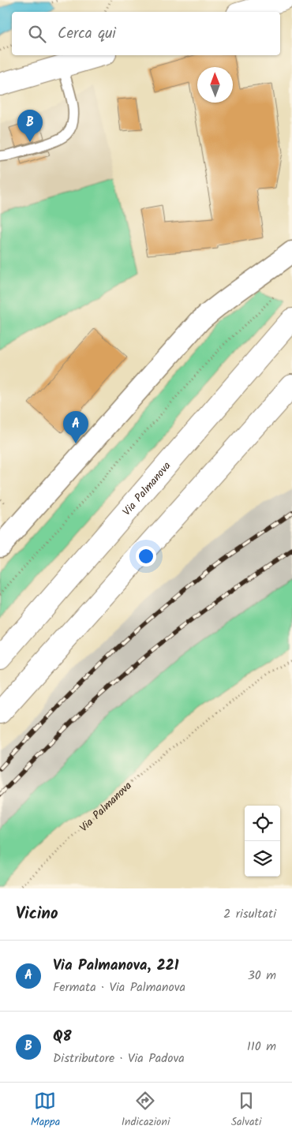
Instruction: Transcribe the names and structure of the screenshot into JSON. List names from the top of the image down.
{
  "streets": {
    "main road": ["Via Palmanova"]
  },
  "north": "top",
  "page": {
    "search": "Cerca qui",
    "pins": ["B", "A"],
    "heading": ["Vicino", "2 risultati"],
    "list": [
      {
        "mark": "A",
        "name": "Via Palmanova, 221",
        "note": "Fermata · Via Palmanova",
        "value": "30 m"
      },
      {
        "mark": "B",
        "name": "Q8",
        "note": "Distributore · Via Padova",
        "value": "110 m"
      }
    ],
    "nav": ["Mappa", "Indicazioni", "Salvati"]
  }
}
